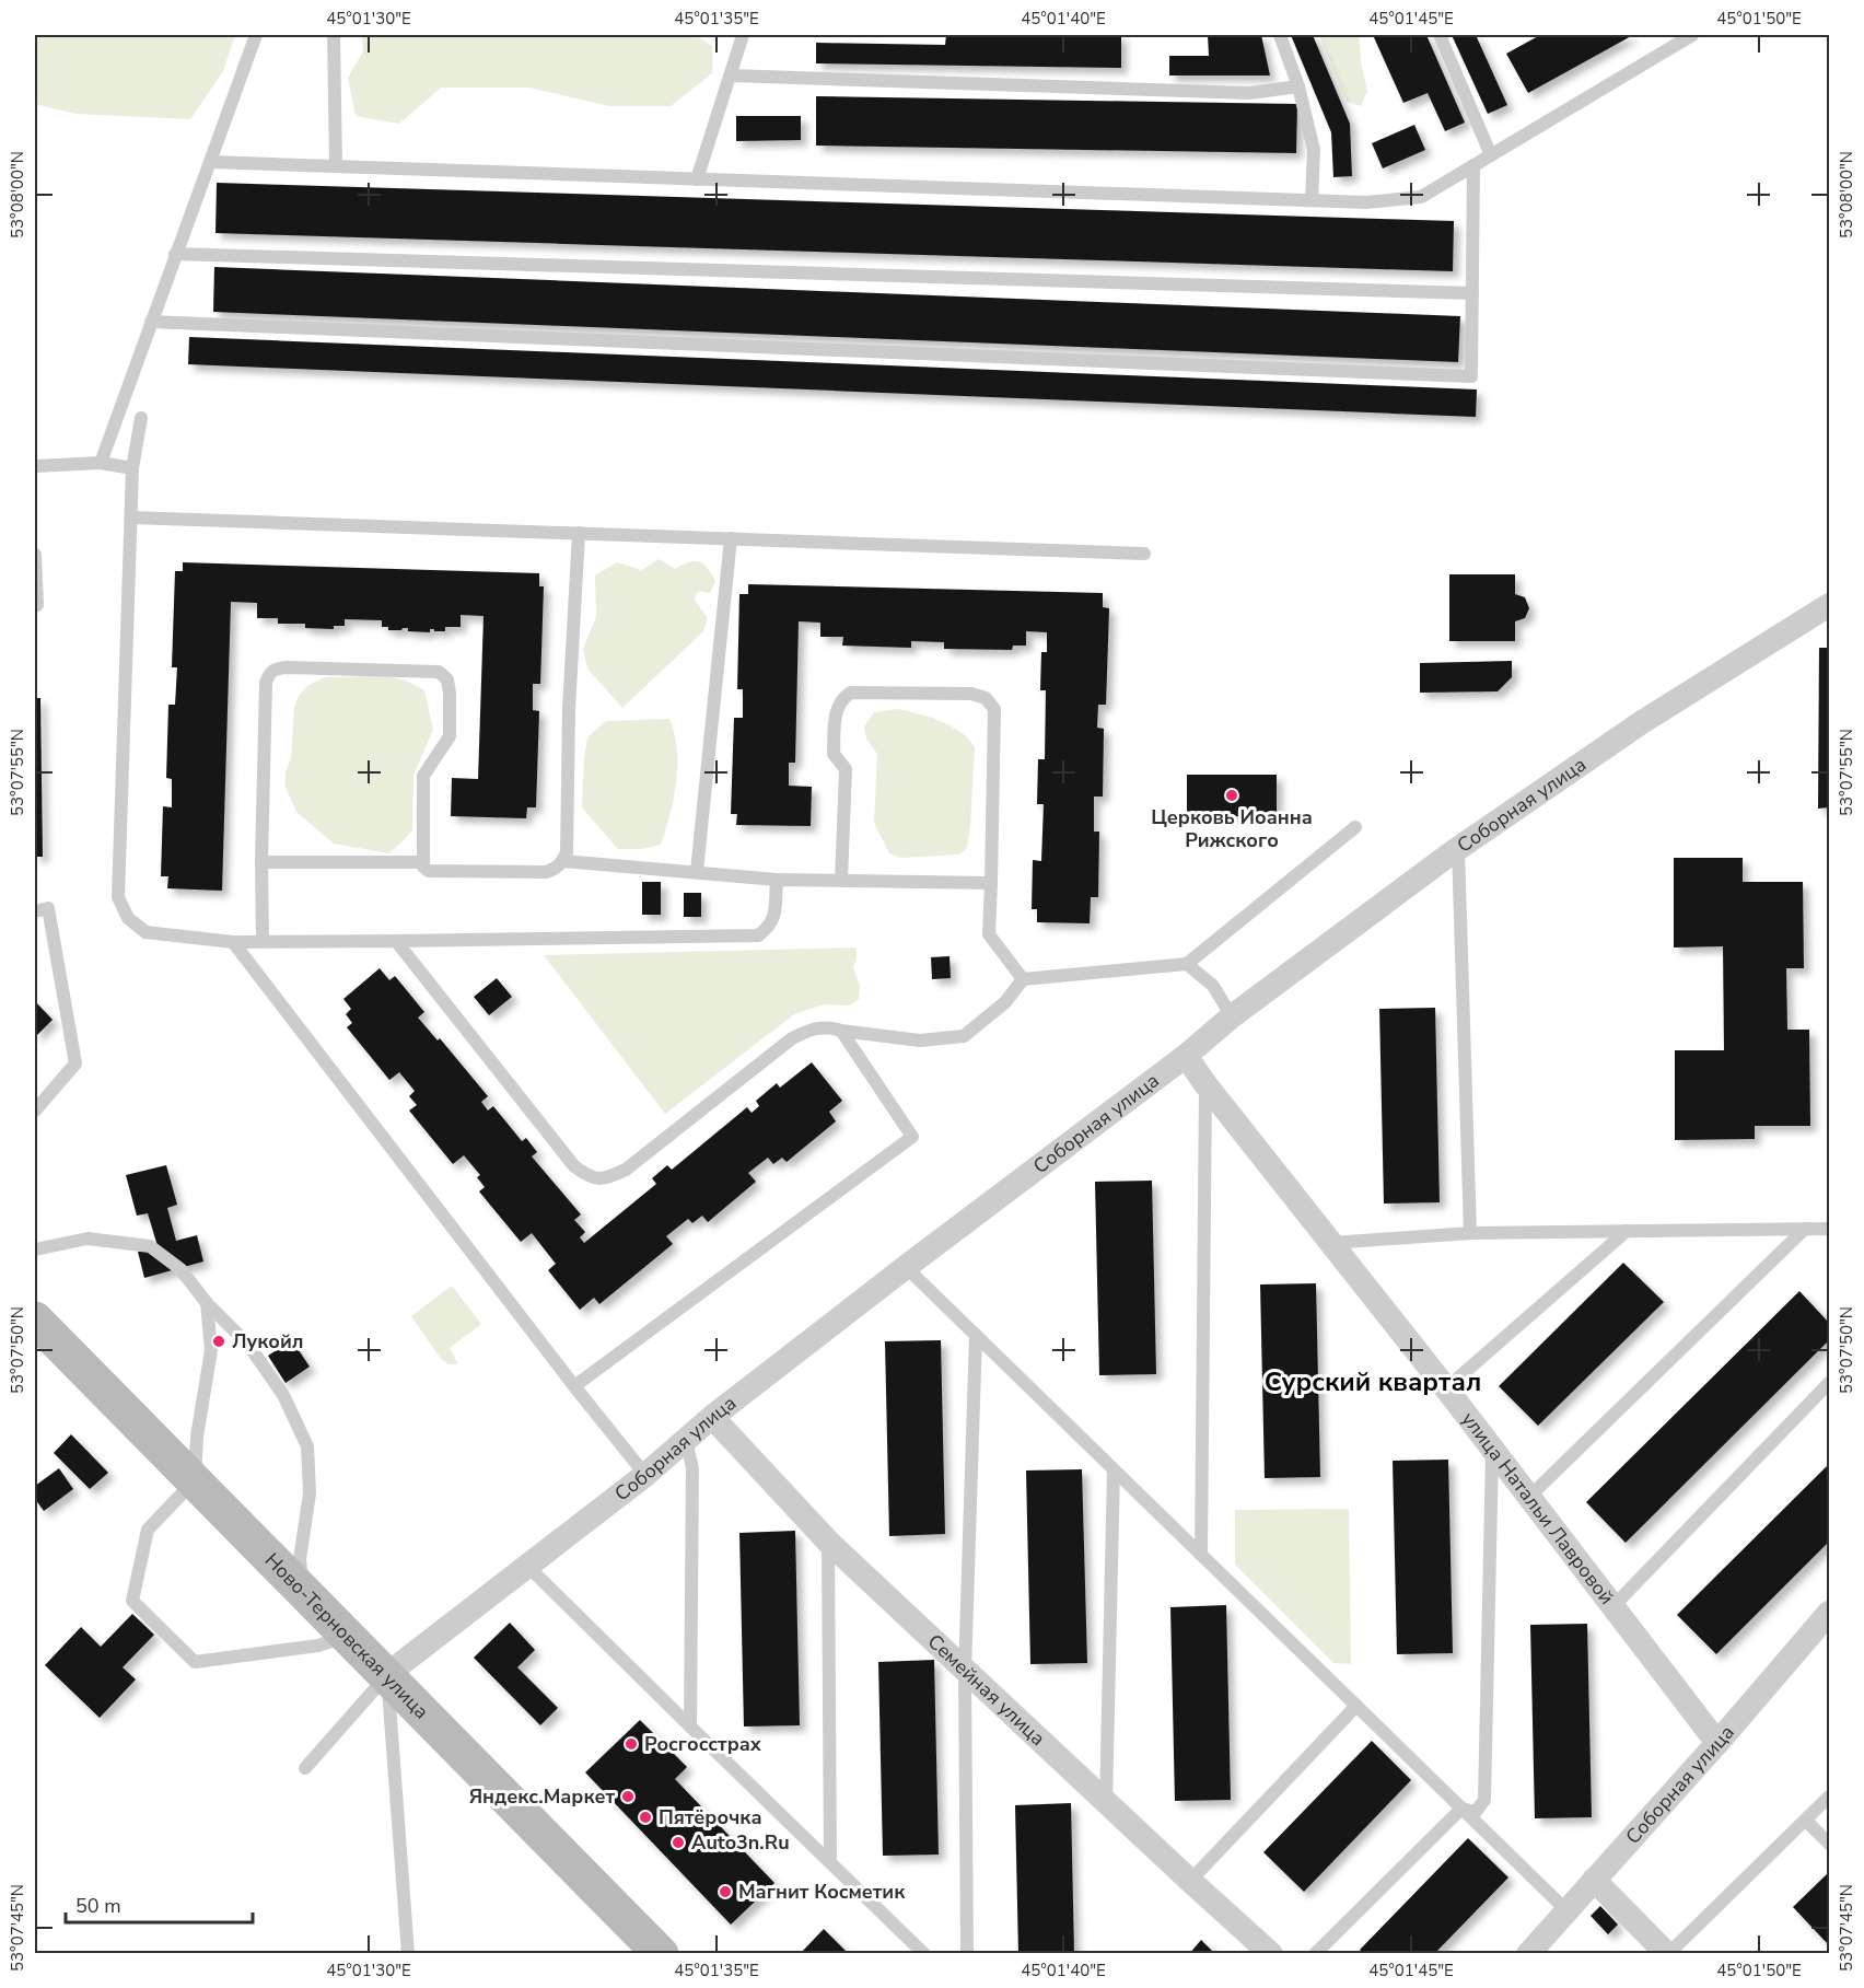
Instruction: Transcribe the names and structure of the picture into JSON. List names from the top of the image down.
{
  "streets": {
    "main road": ["Ново-Терновская улица"],
    "street": ["Соборная улица", "улица Натальи Лавровой", "Семейная улица"]
  },
  "crossings": [
    ["Соборная улица", "улица Натальи Лавровой"],
    ["Соборная улица", "Ново-Терновская улица"],
    ["Соборная улица", "Семейная улица"]
  ],
  "districts": ["Сурский квартал"],
  "places": [
    "Церковь Иоанна Рижского",
    "Лукойл",
    "Росгосстрах",
    "Яндекс.Маркет",
    "Пятёрочка",
    "Auto3n.Ru",
    "Магнит Косметик"
  ],
  "scale_bar": "50 m",
  "coordinates": [
    "45°01'30\"E",
    "45°01'35\"E",
    "45°01'40\"E",
    "45°01'45\"E",
    "45°01'50\"E",
    "53°08'00\"N",
    "53°07'55\"N",
    "53°07'50\"N",
    "53°07'45\"N"
  ]
}
